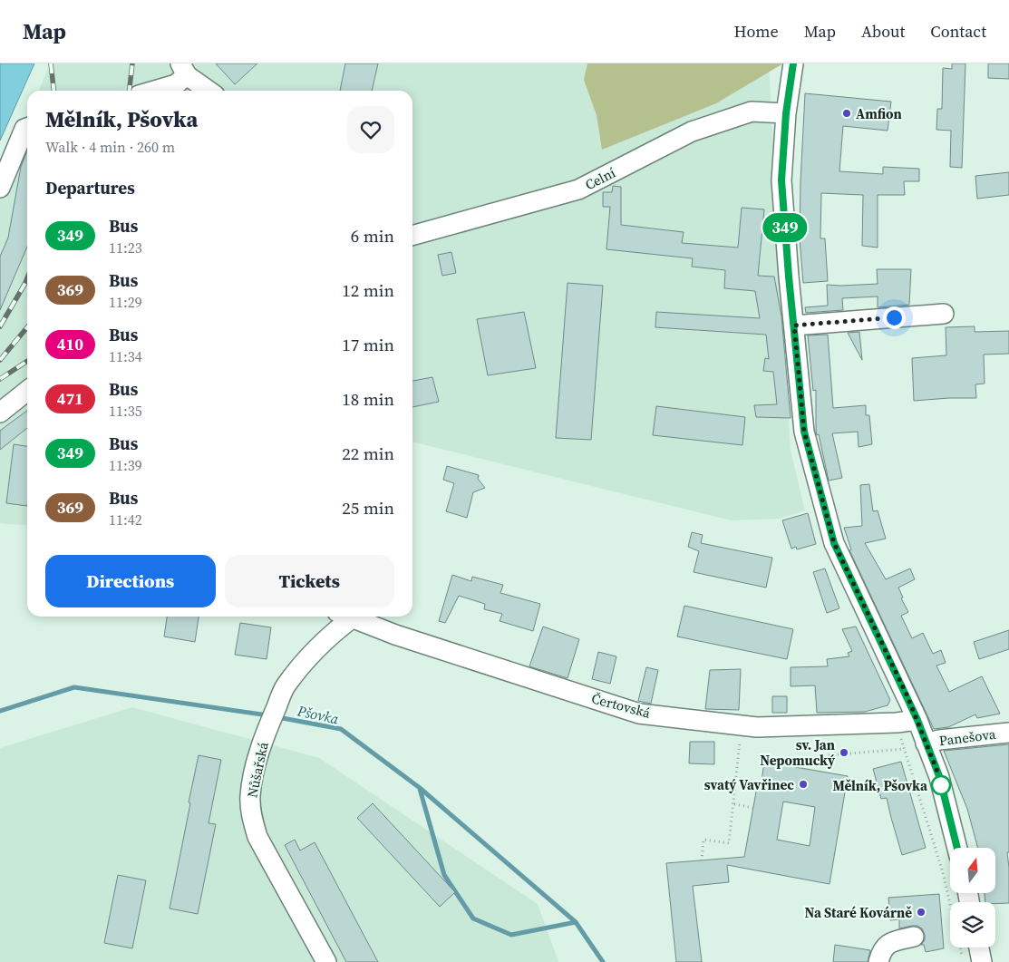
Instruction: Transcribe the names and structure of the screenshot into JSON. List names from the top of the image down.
{
  "streets": {
    "street": [
      "Celní",
      "Čertovská",
      "Panešova",
      "Nůšařská"
    ]
  },
  "water": ["Pšovka"],
  "places": [
    "Amfion",
    "sv. Jan Nepomucký",
    "svatý Vavřinec",
    "Mělník, Pšovka",
    "Na Staré Kovárně"
  ],
  "lines": ["bus line 349"],
  "north": "top",
  "page": {
    "header": "Map",
    "nav": [
      "Home",
      "Map",
      "About",
      "Contact"
    ],
    "on_map": "349",
    "heading": [
      ["Mělník, Pšovka", "Walk · 4 min · 260 m"],
      "Departures"
    ],
    "list": [
      {
        "mark": "349",
        "name": "Bus",
        "note": "11:23",
        "value": "6 min"
      },
      {
        "mark": "369",
        "name": "Bus",
        "note": "11:29",
        "value": "12 min"
      },
      {
        "mark": "410",
        "name": "Bus",
        "note": "11:34",
        "value": "17 min"
      },
      {
        "mark": "471",
        "name": "Bus",
        "note": "11:35",
        "value": "18 min"
      },
      {
        "mark": "349",
        "name": "Bus",
        "note": "11:39",
        "value": "22 min"
      },
      {
        "mark": "369",
        "name": "Bus",
        "note": "11:42",
        "value": "25 min"
      }
    ],
    "buttons": ["Directions", "Tickets"]
  }
}
